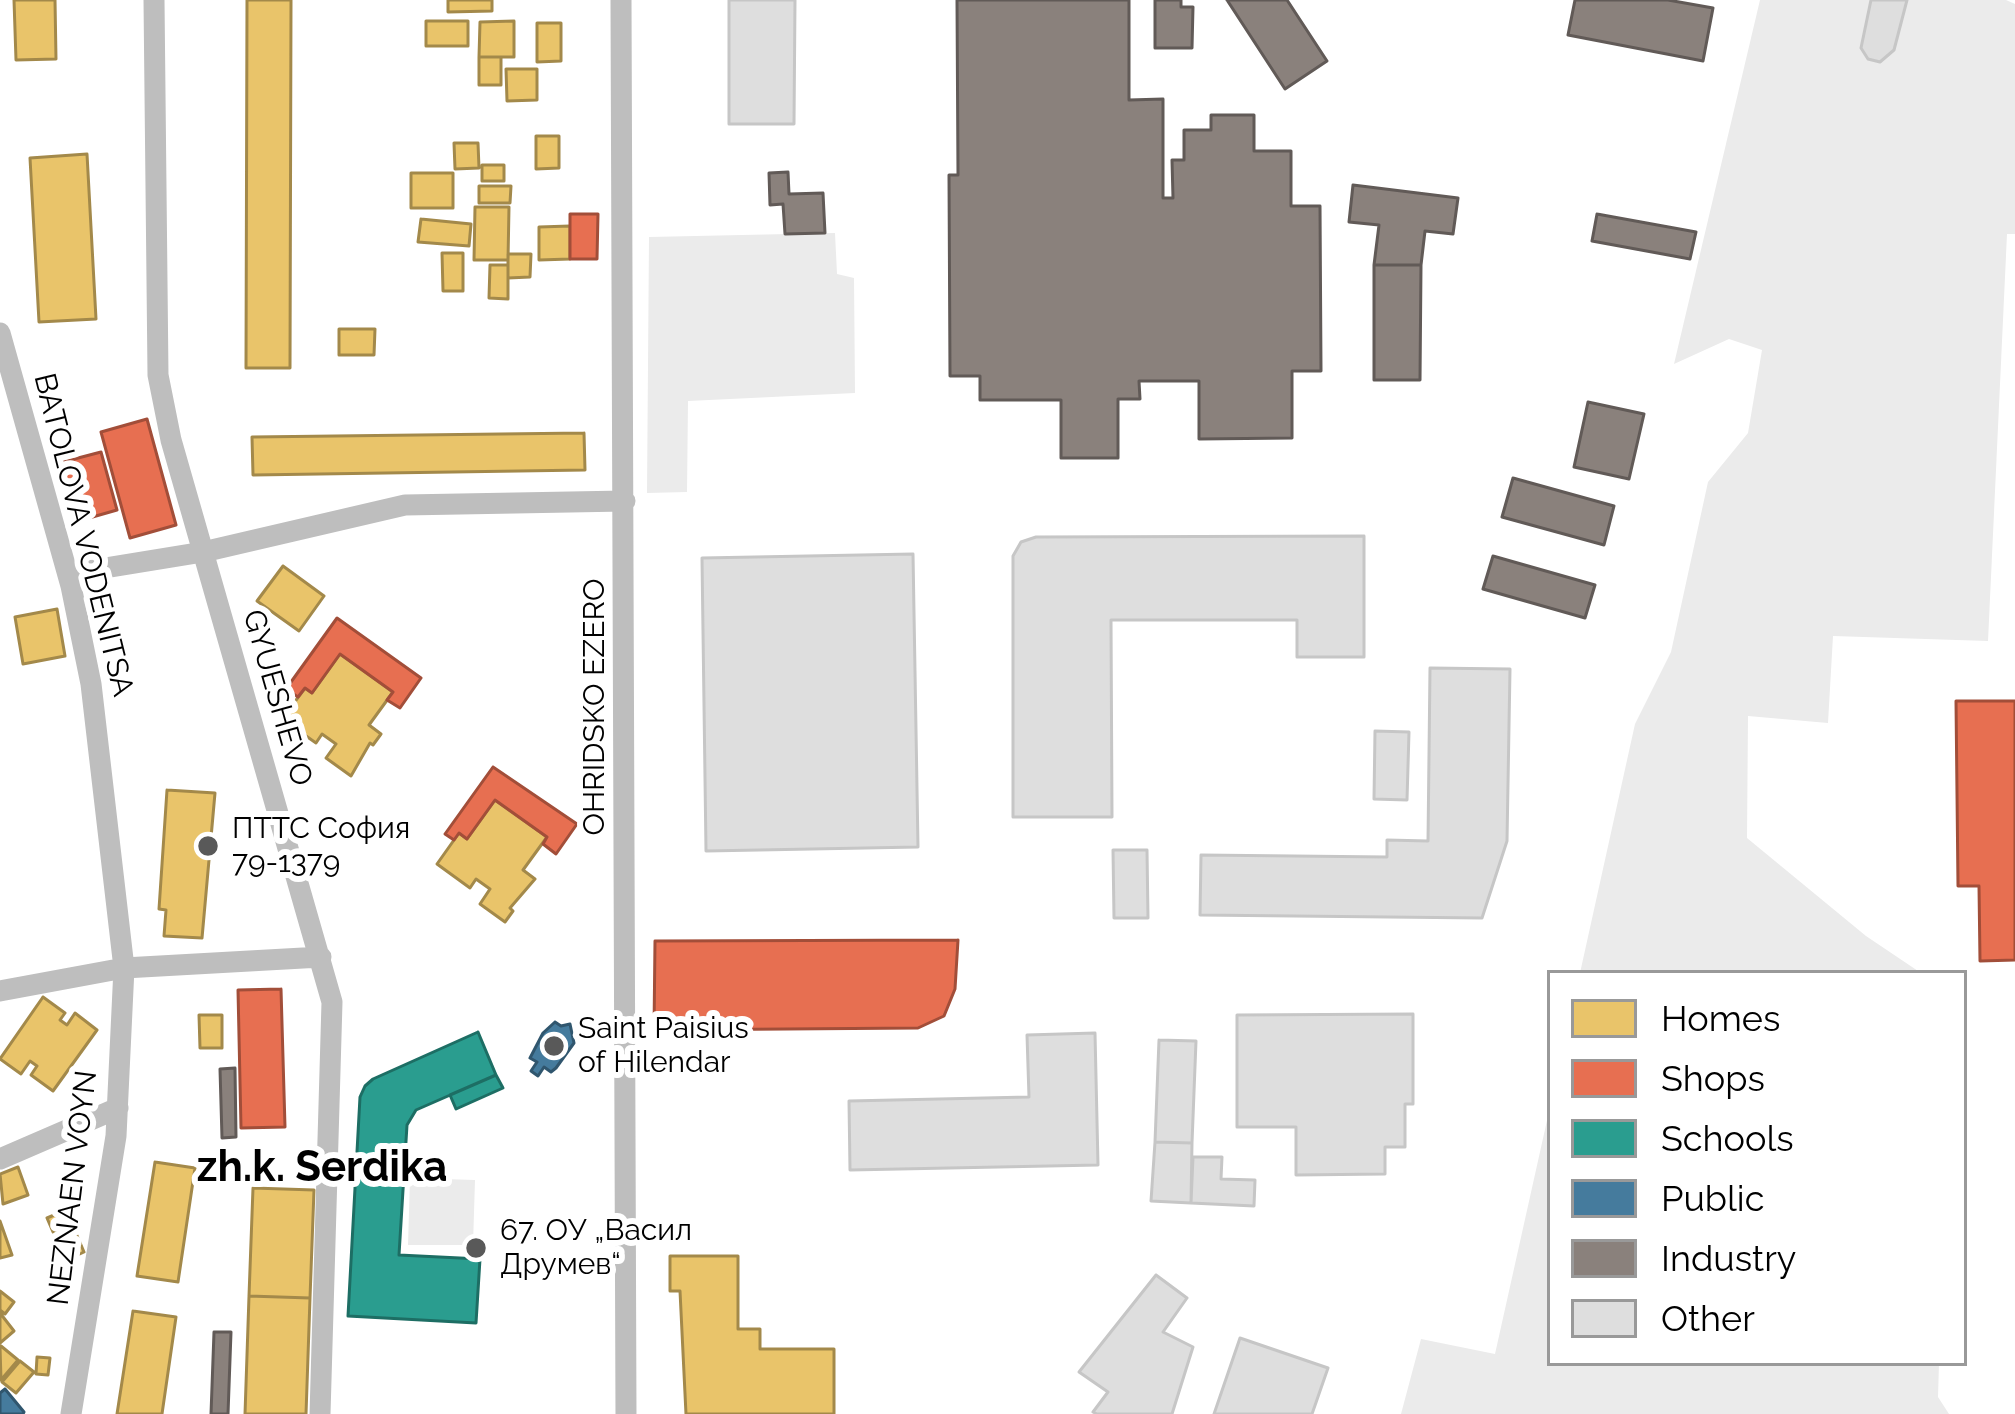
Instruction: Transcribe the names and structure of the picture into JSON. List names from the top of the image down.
{
  "streets": {
    "street": [
      "BATOLOVA VODENITSA",
      "GYUESHEVO",
      "OHRIDSKO EZERO",
      "NEZNAEN VOYN"
    ]
  },
  "crossings": [
    ["BATOLOVA VODENITSA", "NEZNAEN VOYN"]
  ],
  "districts": ["zh.k. Serdika"],
  "places": ["ПТТС София 79-1379", "Saint Paisius of Hilendar", "67. ОУ „Васил Друмев“"],
  "legend": [
    "Homes",
    "Shops",
    "Schools",
    "Public",
    "Industry",
    "Other"
  ]
}
